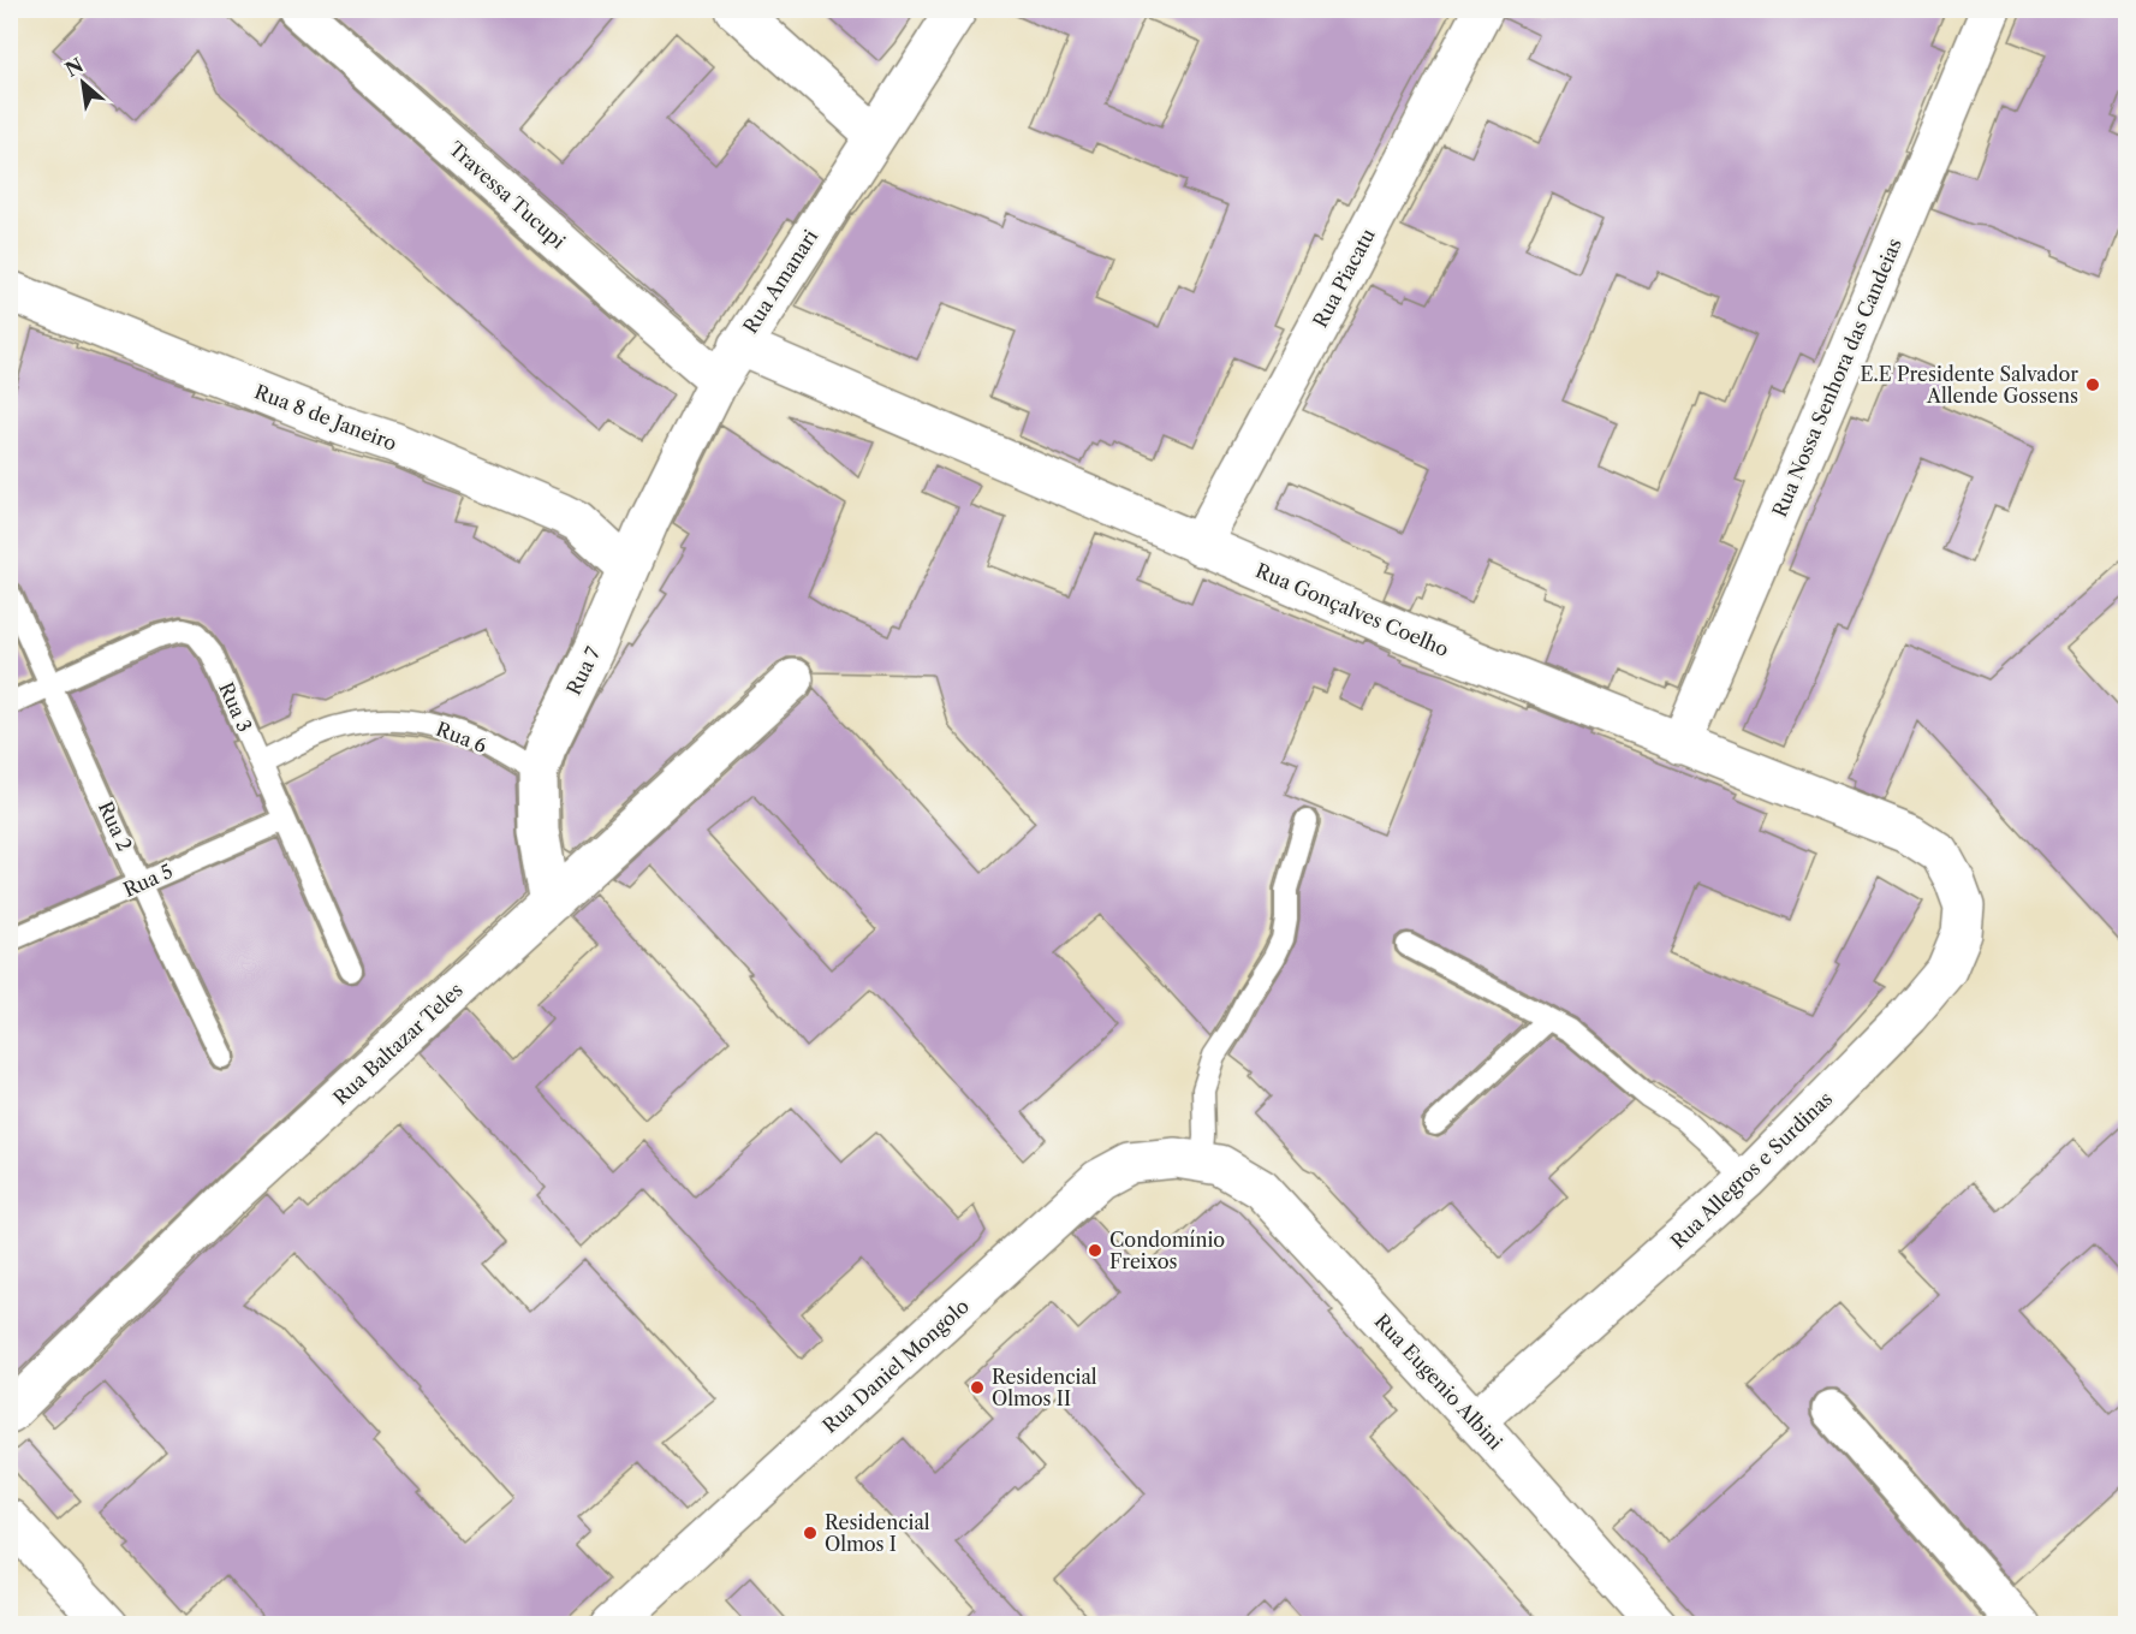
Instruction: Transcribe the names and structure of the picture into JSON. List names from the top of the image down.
{
  "streets": {
    "street": [
      "Travessa Tucupi",
      "Rua Piacatu",
      "Rua Amanari",
      "Rua Nossa Senhora das Candeias",
      "Rua 8 de Janeiro",
      "Rua Gonçalves Coelho",
      "Rua 7",
      "Rua Baltazar Teles",
      "Rua Allegros e Surdinas",
      "Rua Daniel Mongolo",
      "Rua Eugenio Albini"
    ],
    "lane": [
      "Rua 3",
      "Rua 6",
      "Rua 2",
      "Rua 5"
    ]
  },
  "crossings": [
    ["Travessa Tucupi", "Rua Amanari"],
    ["Rua Piacatu", "Rua Gonçalves Coelho"],
    ["Rua Amanari", "Rua 8 de Janeiro"],
    ["Rua Amanari", "Rua Gonçalves Coelho"],
    ["Rua Amanari", "Rua 7"],
    ["Rua Nossa Senhora das Candeias", "Rua Gonçalves Coelho"],
    ["Rua 8 de Janeiro", "Rua 7"],
    ["Rua Gonçalves Coelho", "Rua Allegros e Surdinas"],
    ["Rua 7", "Rua 6"],
    ["Rua 3", "Rua 6"],
    ["Rua 3", "Rua 2"],
    ["Rua 3", "Rua 5"],
    ["Rua 2", "Rua 5"],
    ["Rua Allegros e Surdinas", "Rua Eugenio Albini"],
    ["Rua Daniel Mongolo", "Rua Eugenio Albini"]
  ],
  "places": [
    "E.E Presidente Salvador Allende Gossens",
    "Condomínio Freixos",
    "Residencial Olmos II",
    "Residencial Olmos I"
  ],
  "north": "top left"
}
